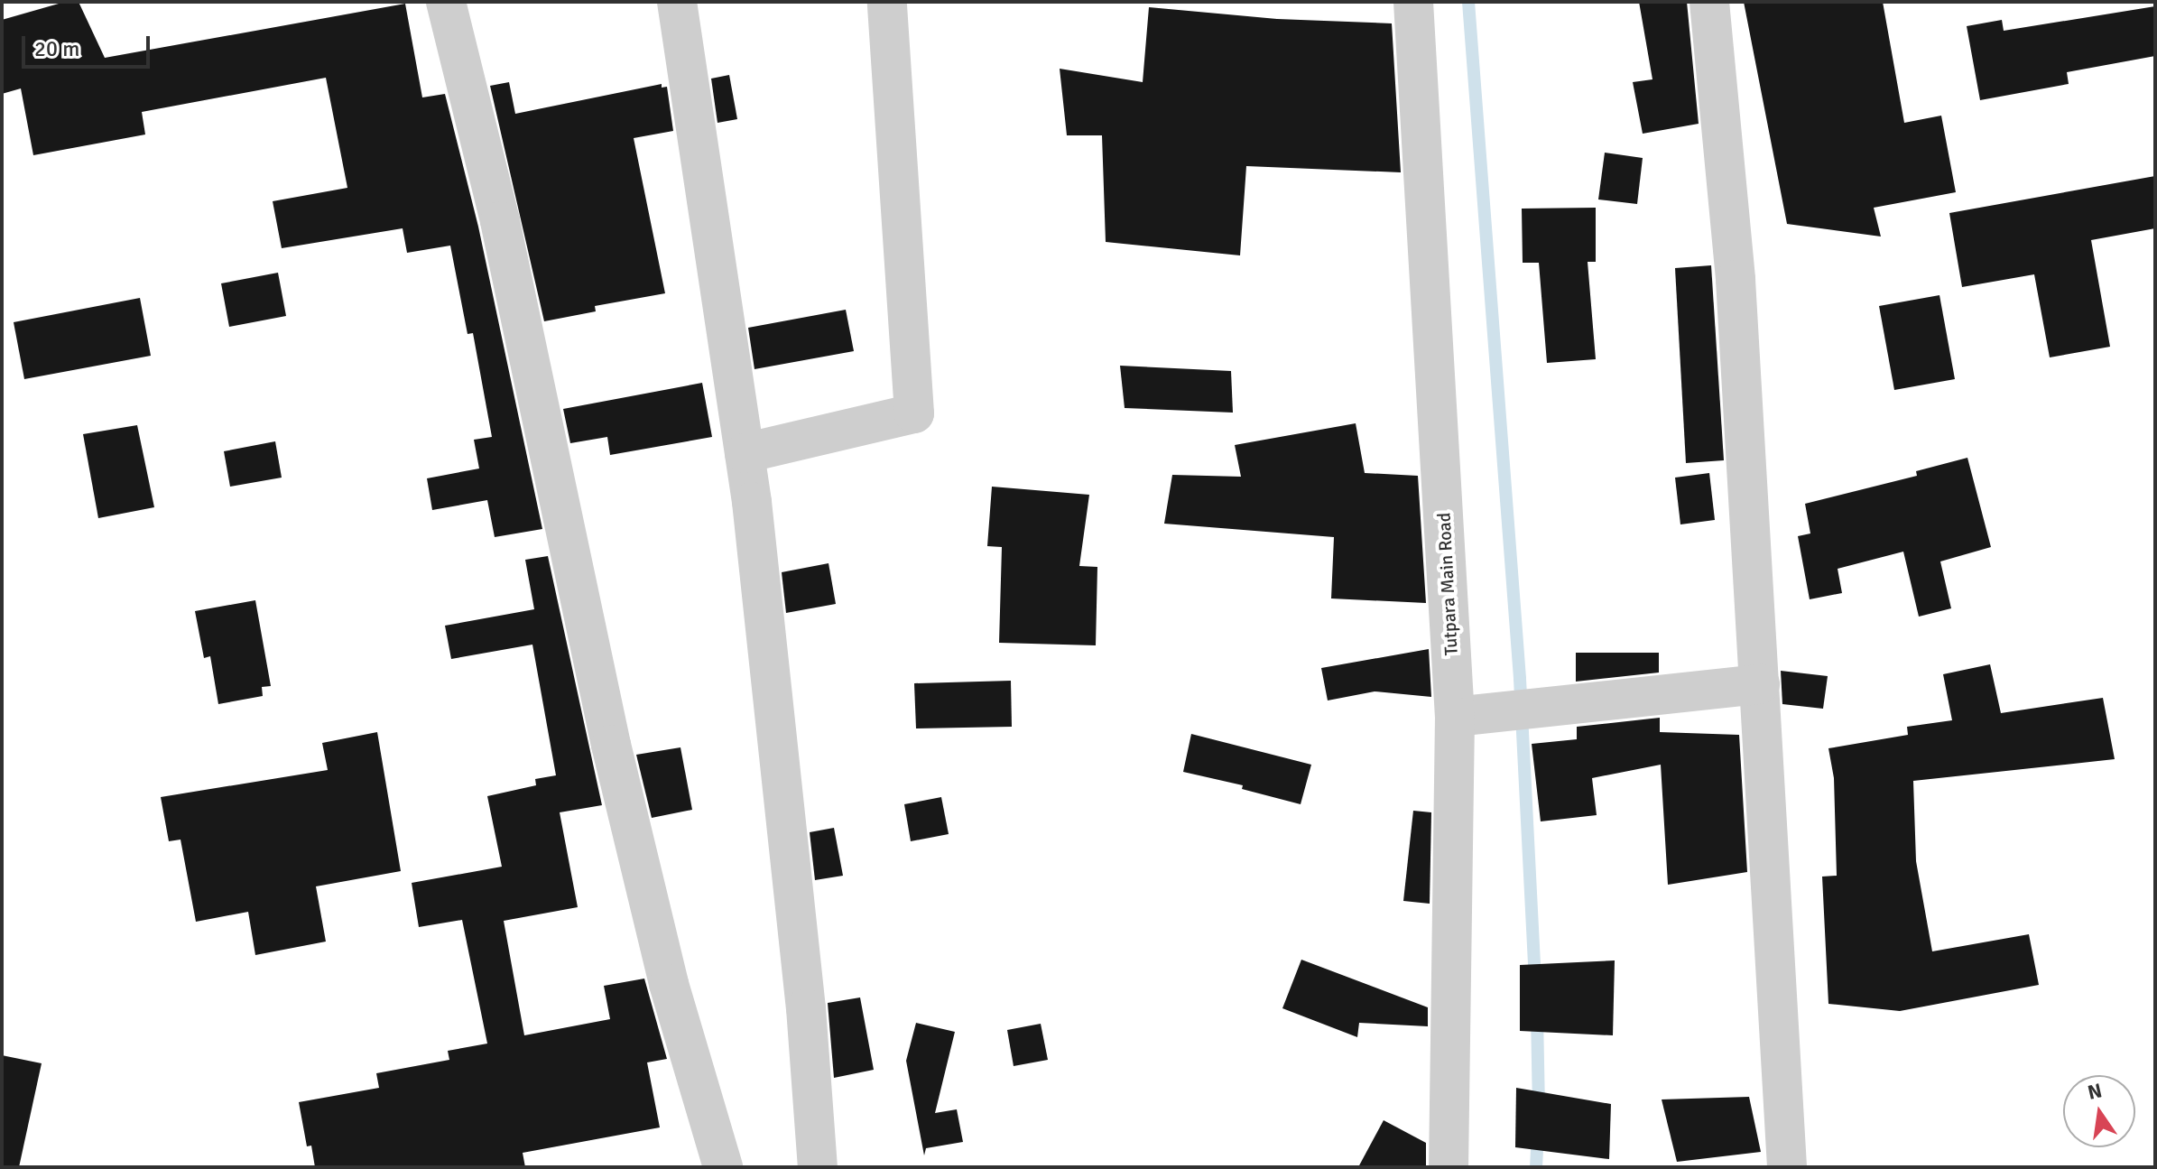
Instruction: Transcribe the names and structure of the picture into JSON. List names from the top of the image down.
{
  "streets": {
    "street": ["Tutpara Main Road"]
  },
  "scale_bar": "20 m",
  "north": "top"
}
